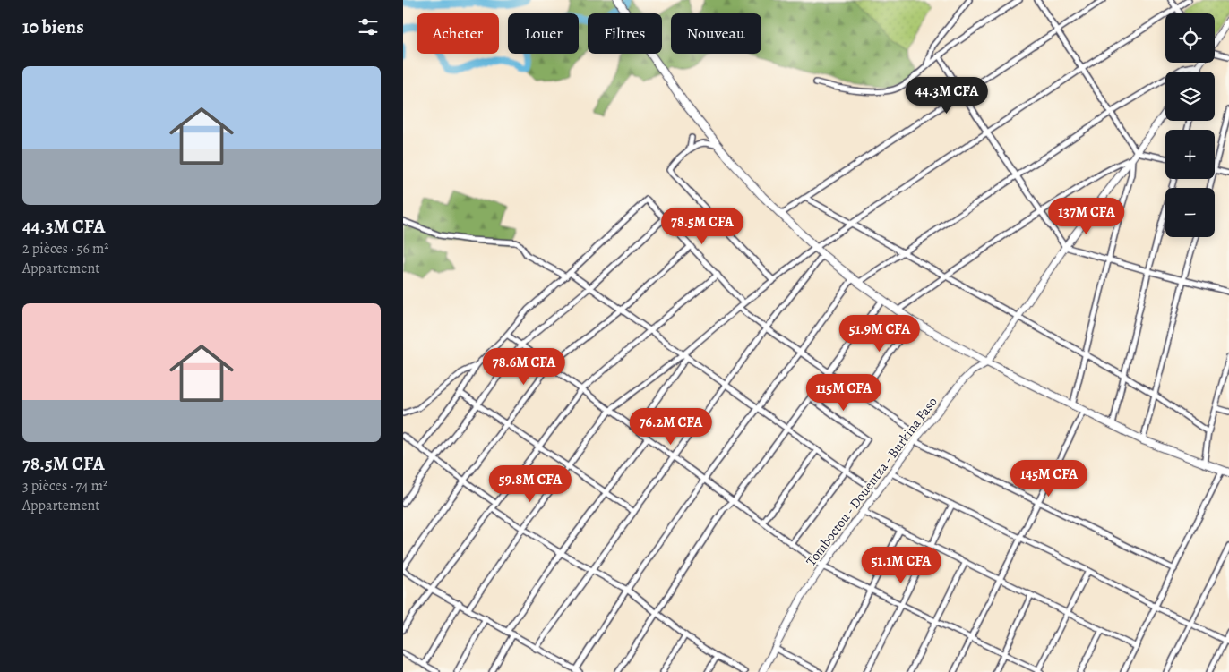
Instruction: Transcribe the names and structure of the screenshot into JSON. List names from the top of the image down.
{
  "streets": {
    "main road": ["Tomboctou - Douentza - Burkina Faso"]
  },
  "page": {
    "heading": "10 biens",
    "map_buttons": ["+", "−"],
    "chip": [
      "Acheter",
      "Louer",
      "Filtres",
      "Nouveau"
    ],
    "list": [
      {
        "name": "44.3M CFA",
        "note": "2 pièces · 56 m² · Appartement"
      },
      {
        "name": "78.5M CFA",
        "note": "3 pièces · 74 m² · Appartement"
      }
    ],
    "price": [
      "44.3M CFA",
      "137M CFA",
      "78.5M CFA",
      "51.9M CFA",
      "78.6M CFA",
      "115M CFA",
      "76.2M CFA",
      "145M CFA",
      "59.8M CFA",
      "51.1M CFA"
    ]
  }
}
